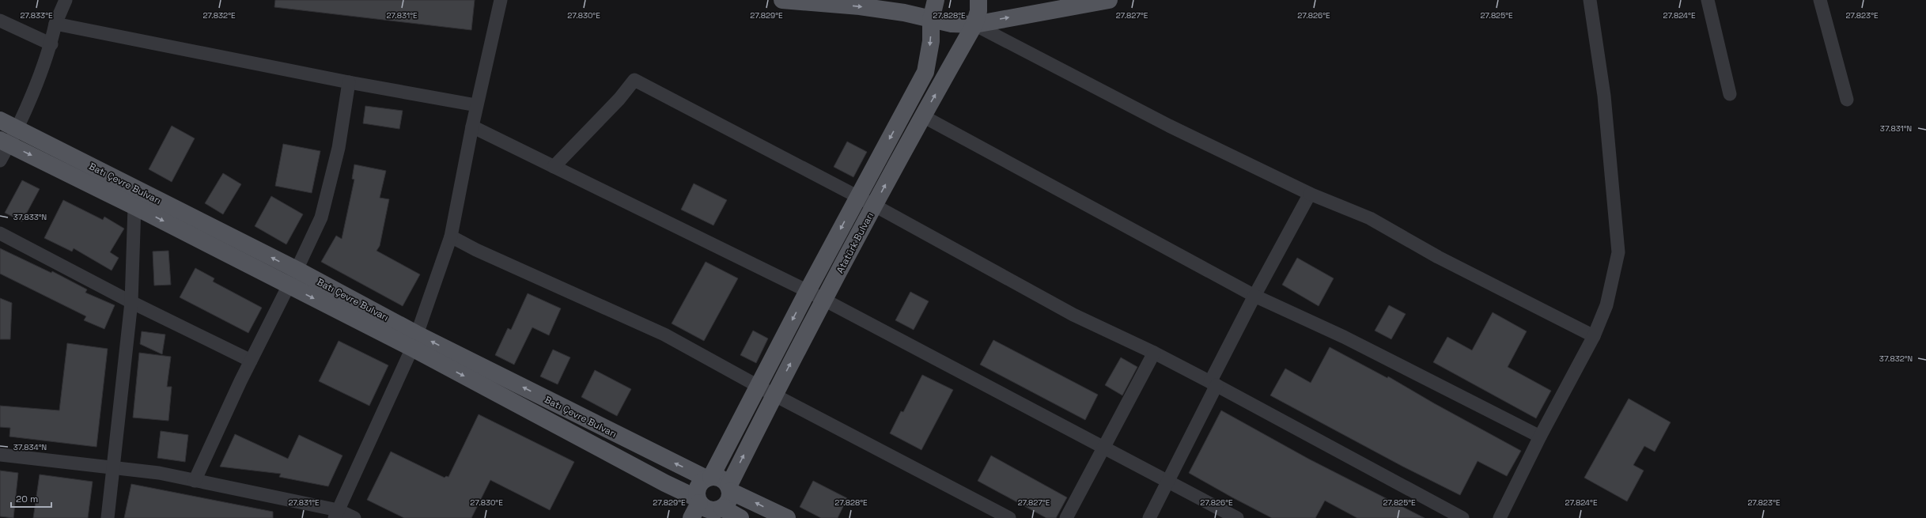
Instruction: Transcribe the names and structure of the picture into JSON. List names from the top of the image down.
{
  "streets": {
    "main road": ["Batı Çevre Bulvarı", "Atatürk Bulvarı"]
  },
  "crossings": [
    ["Batı Çevre Bulvarı", "Atatürk Bulvarı"]
  ],
  "scale_bar": "20 m",
  "coordinates": [
    "27.833°E",
    "27.832°E",
    "27.831°E",
    "27.830°E",
    "27.829°E",
    "27.828°E",
    "27.827°E",
    "27.826°E",
    "27.825°E",
    "27.824°E",
    "27.823°E",
    "37.831°N",
    "37.833°N",
    "37.832°N",
    "37.834°N"
  ]
}
